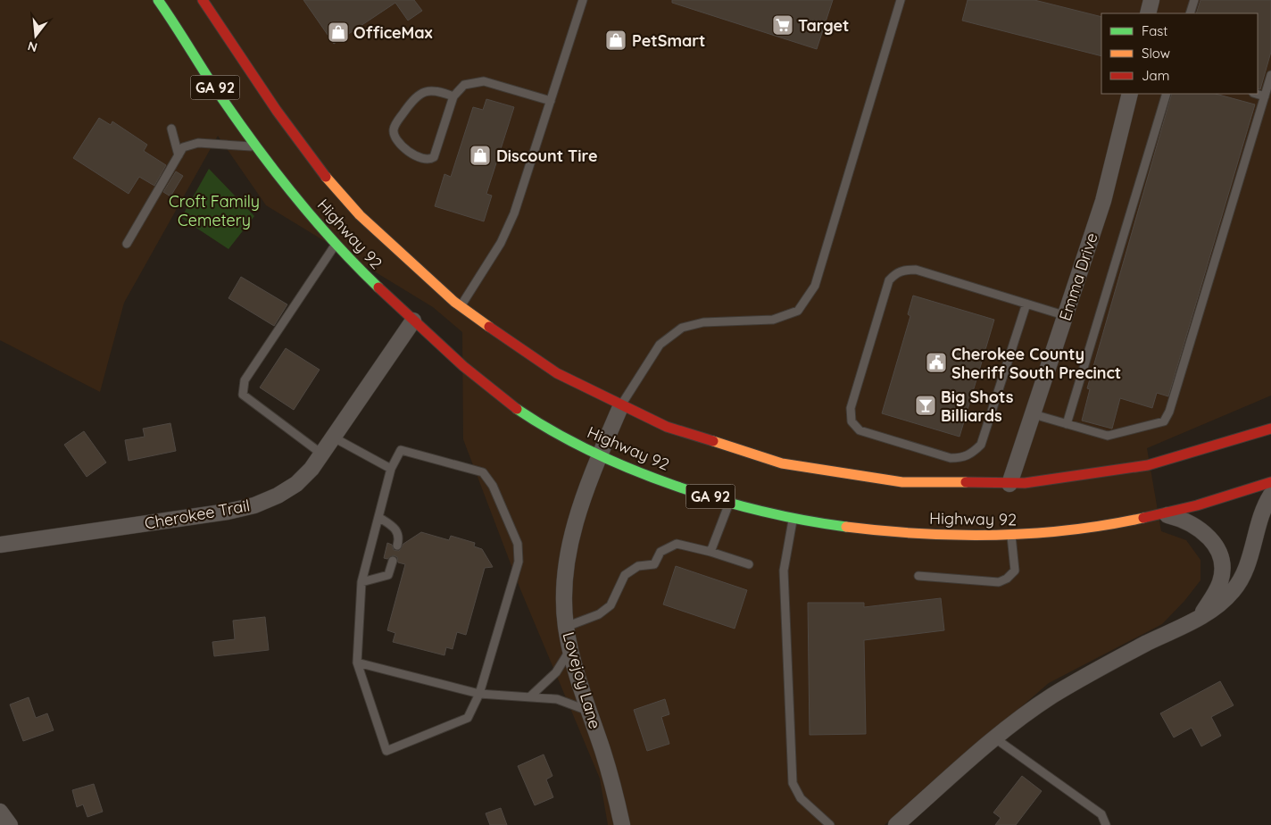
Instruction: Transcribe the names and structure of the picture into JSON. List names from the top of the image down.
{
  "streets": {
    "main road": ["GA 92", "Highway 92"],
    "street": ["Emma Drive", "Cherokee Trail", "Lovejoy Lane"]
  },
  "crossings": [
    ["Highway 92", "Emma Drive"],
    ["Highway 92", "Cherokee Trail"],
    ["Highway 92", "Lovejoy Lane"]
  ],
  "parks": ["Croft Family Cemetery"],
  "places": {
    "supermarket": ["Target"],
    "shop": ["OfficeMax", "PetSmart", "Discount Tire"],
    "public building": ["Cherokee County Sheriff South Precinct"],
    "bar": ["Big Shots Billiards"]
  },
  "legend": ["Fast", "Slow", "Jam"],
  "north": "bottom"
}
